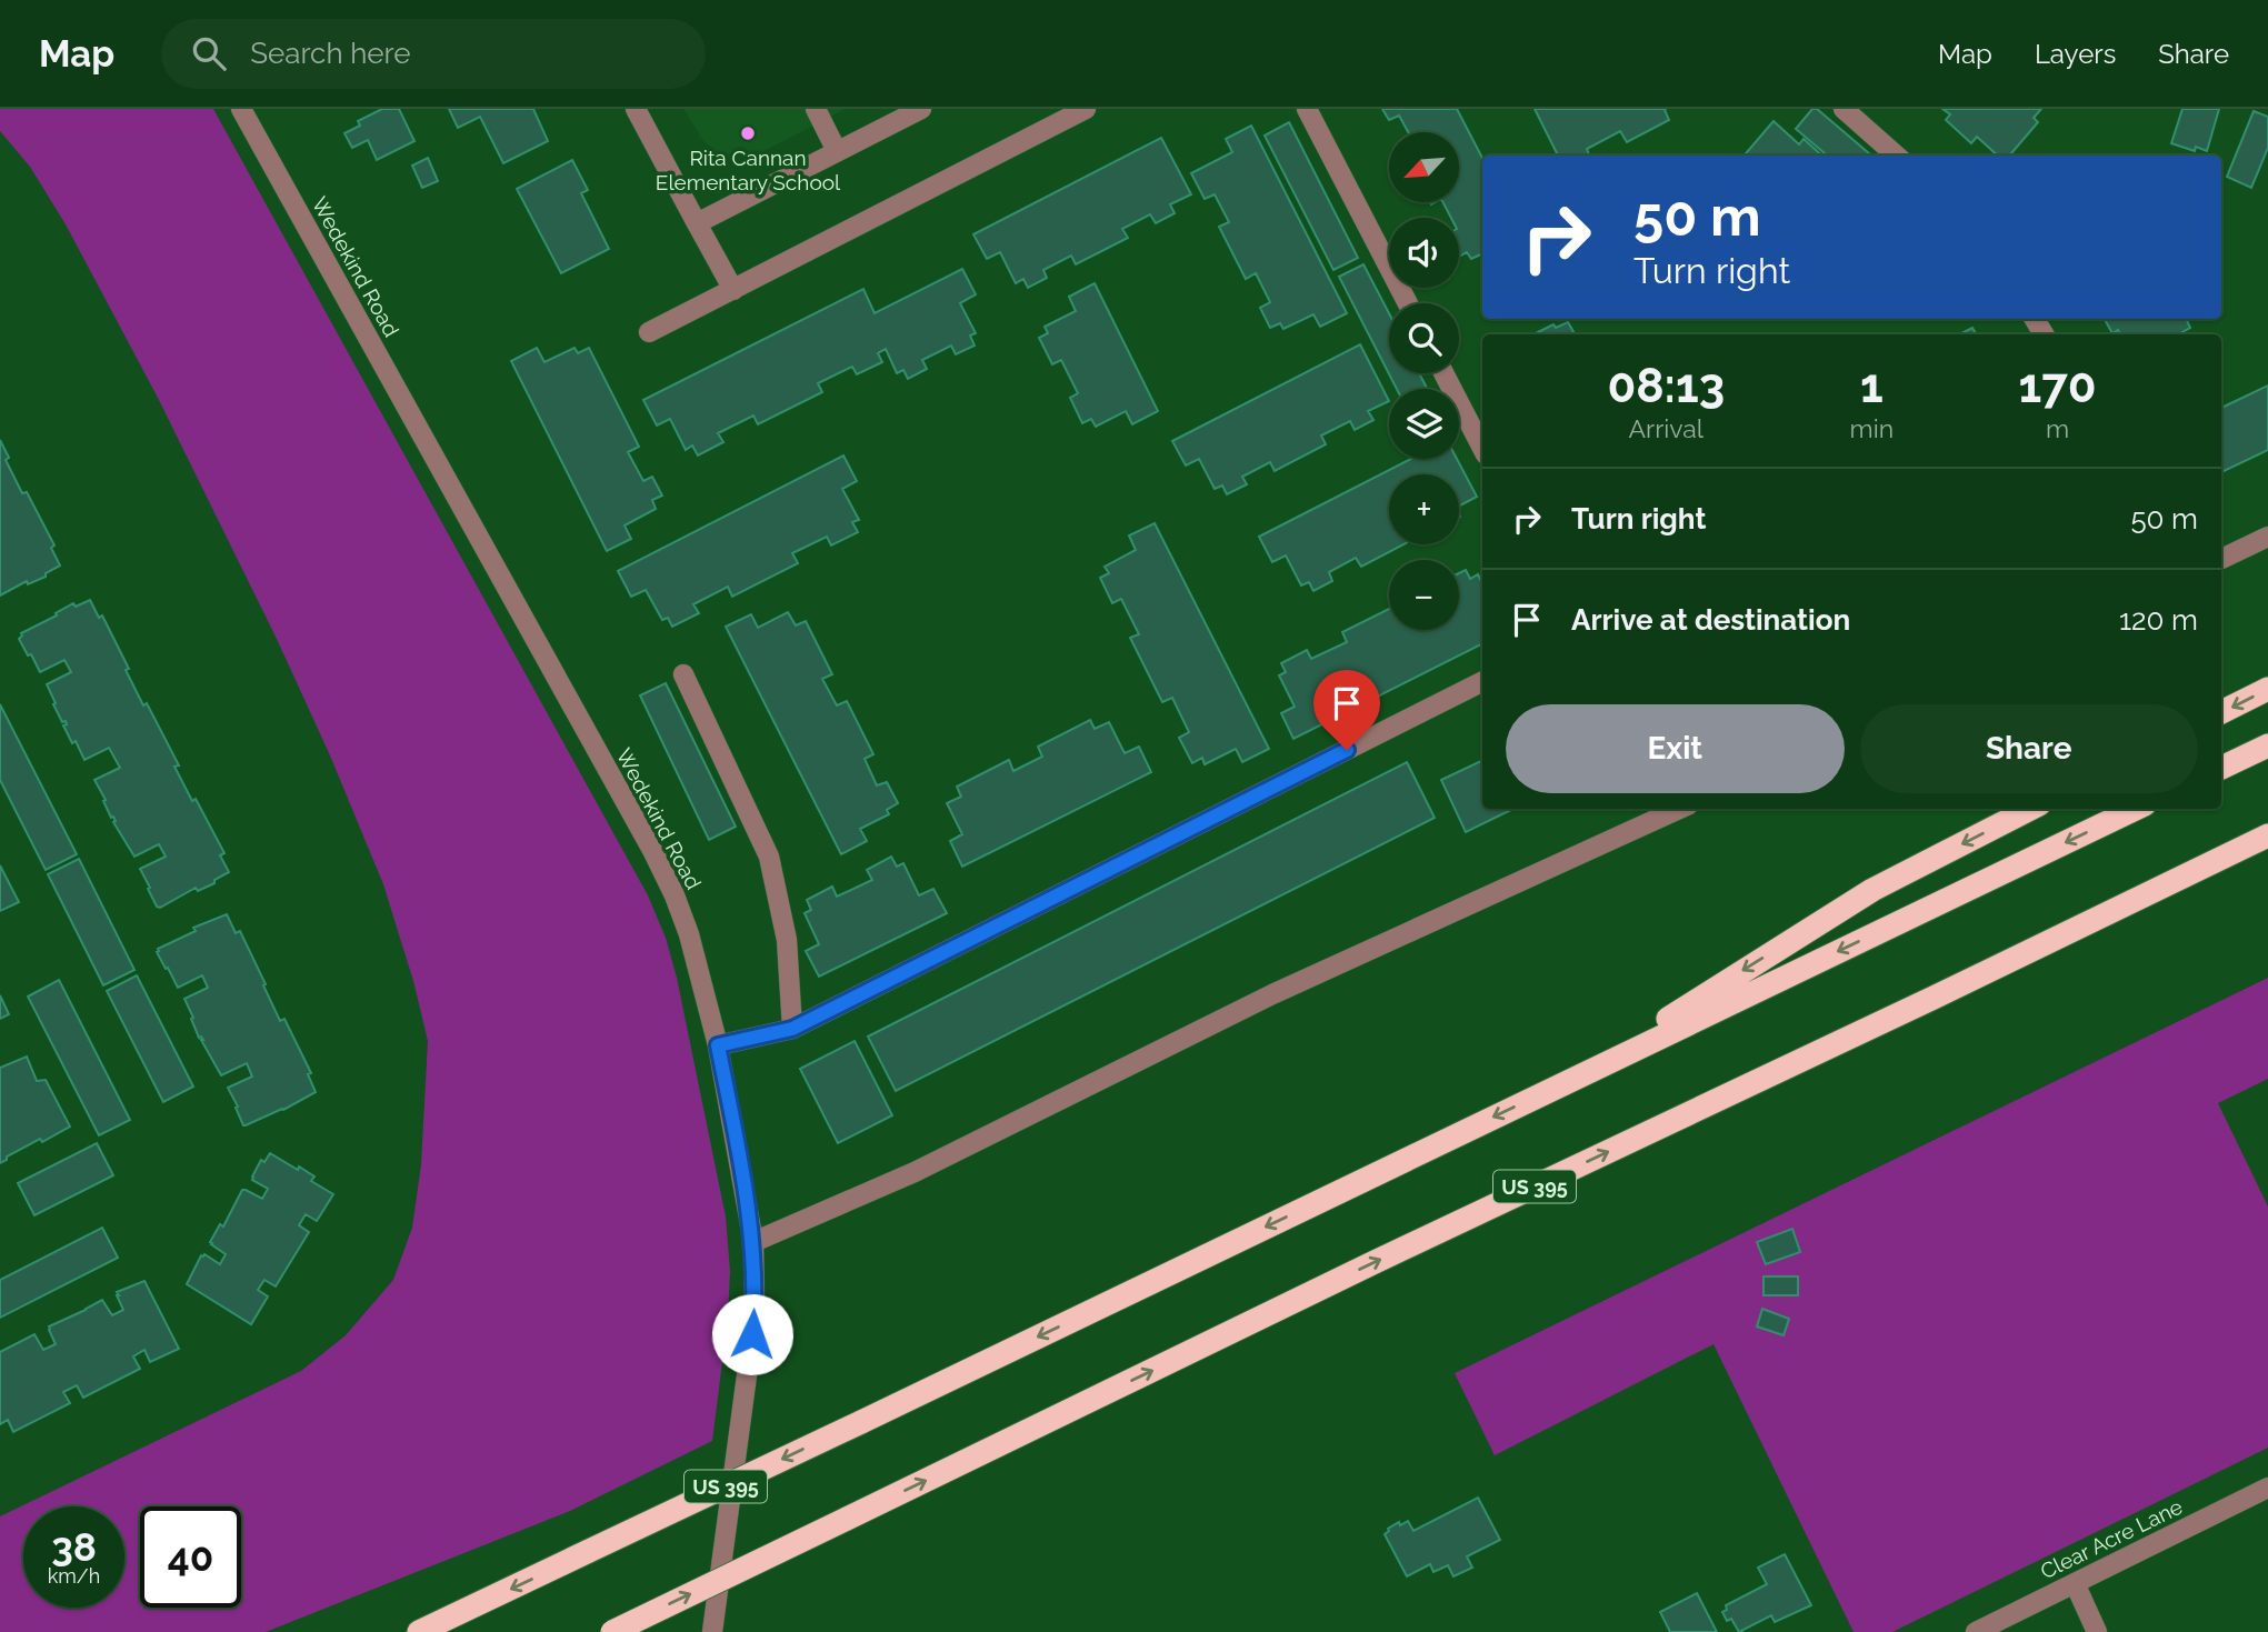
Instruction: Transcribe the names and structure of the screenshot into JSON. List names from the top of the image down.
{
  "streets": {
    "highway": ["US 395"],
    "street": ["Wedekind Road", "Clear Acre Lane"]
  },
  "places": ["Rita Cannan Elementary School"],
  "north": "bottom left",
  "page": {
    "header": "Map",
    "search": "Search here",
    "nav": ["Map", "Layers", "Share"],
    "map_buttons": ["+", "−"],
    "turn": ["50 m", "Turn right"],
    "eta": [
      "08:13",
      "Arrival",
      "1",
      "min",
      "170",
      "m"
    ],
    "list": [
      {
        "name": "Turn right",
        "value": "50 m"
      },
      {
        "name": "Arrive at destination",
        "value": "120 m"
      }
    ],
    "buttons": ["Exit", "Share"],
    "speed": "38 km/h",
    "limit": "40"
  }
}
